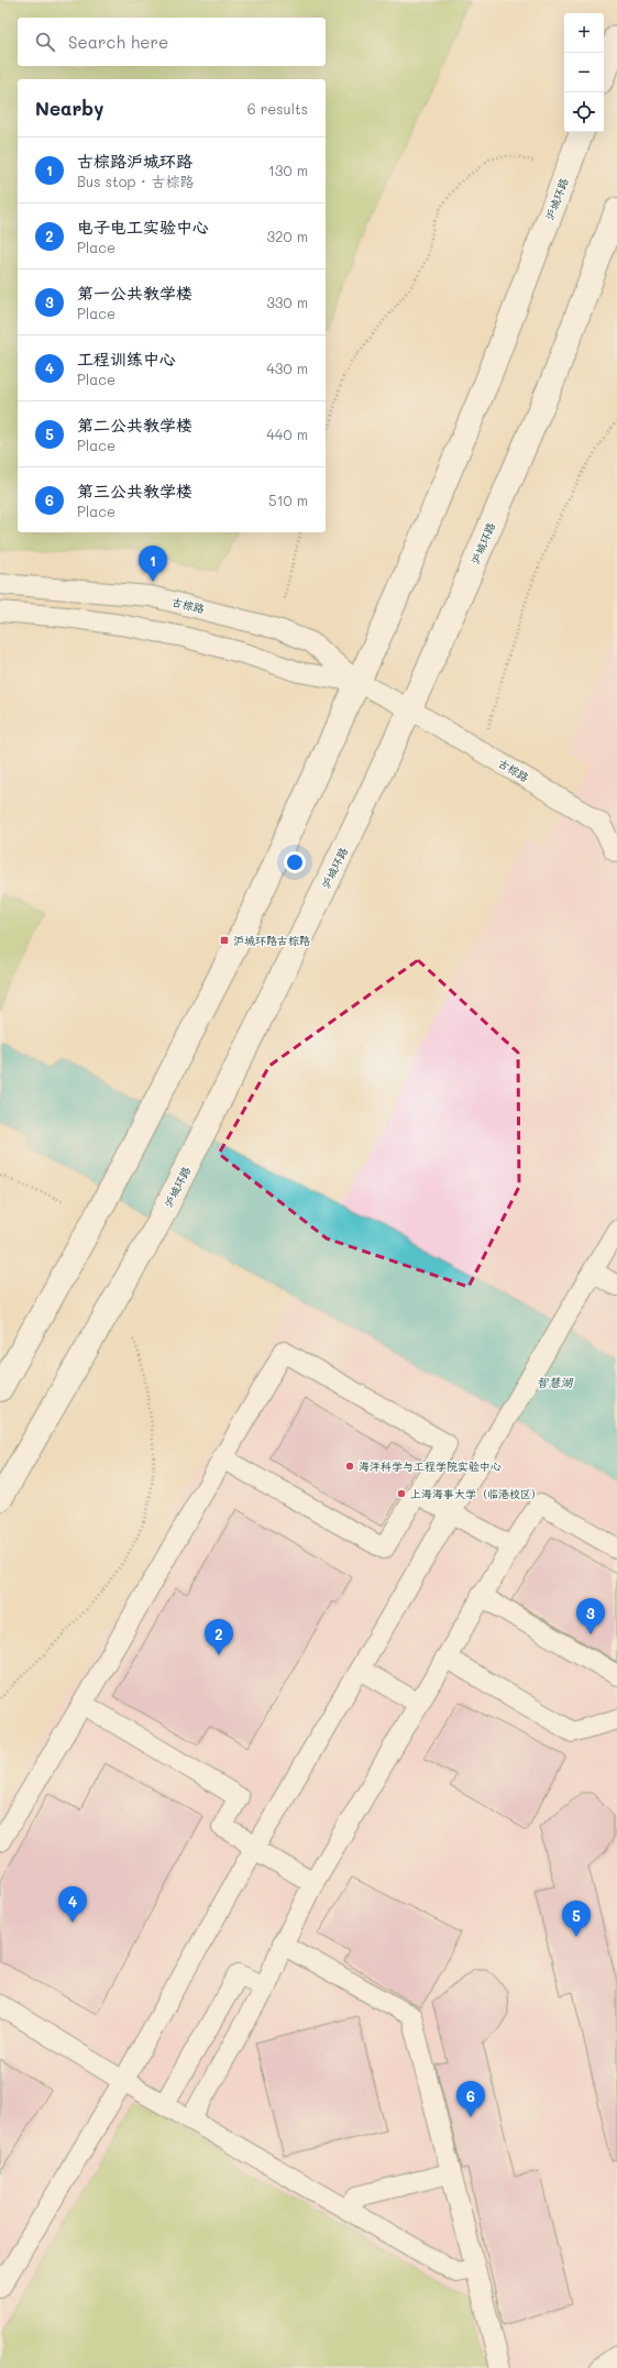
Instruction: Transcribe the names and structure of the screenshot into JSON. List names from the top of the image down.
{
  "streets": {
    "main road": ["沪城环路"],
    "street": ["古棕路"]
  },
  "crossings": [
    ["沪城环路", "古棕路"]
  ],
  "water": ["智慧湖"],
  "places": {
    "transit": ["沪城环路古棕路"],
    "other": ["海洋科学与工程学院实验中心", "上海海事大学（临港校区）"]
  },
  "page": {
    "map_buttons": ["+", "−"],
    "search": "Search here",
    "heading": ["Nearby", "6 results"],
    "list": [
      {
        "mark": "1",
        "name": "古棕路沪城环路",
        "note": "Bus stop · 古棕路",
        "value": "130 m"
      },
      {
        "mark": "2",
        "name": "电子电工实验中心",
        "note": "Place",
        "value": "320 m"
      },
      {
        "mark": "3",
        "name": "第一公共教学楼",
        "note": "Place",
        "value": "330 m"
      },
      {
        "mark": "4",
        "name": "工程训练中心",
        "note": "Place",
        "value": "430 m"
      },
      {
        "mark": "5",
        "name": "第二公共教学楼",
        "note": "Place",
        "value": "440 m"
      },
      {
        "mark": "6",
        "name": "第三公共教学楼",
        "note": "Place",
        "value": "510 m"
      }
    ],
    "pins": [
      "1",
      "3",
      "2",
      "4",
      "5",
      "6"
    ]
  }
}
